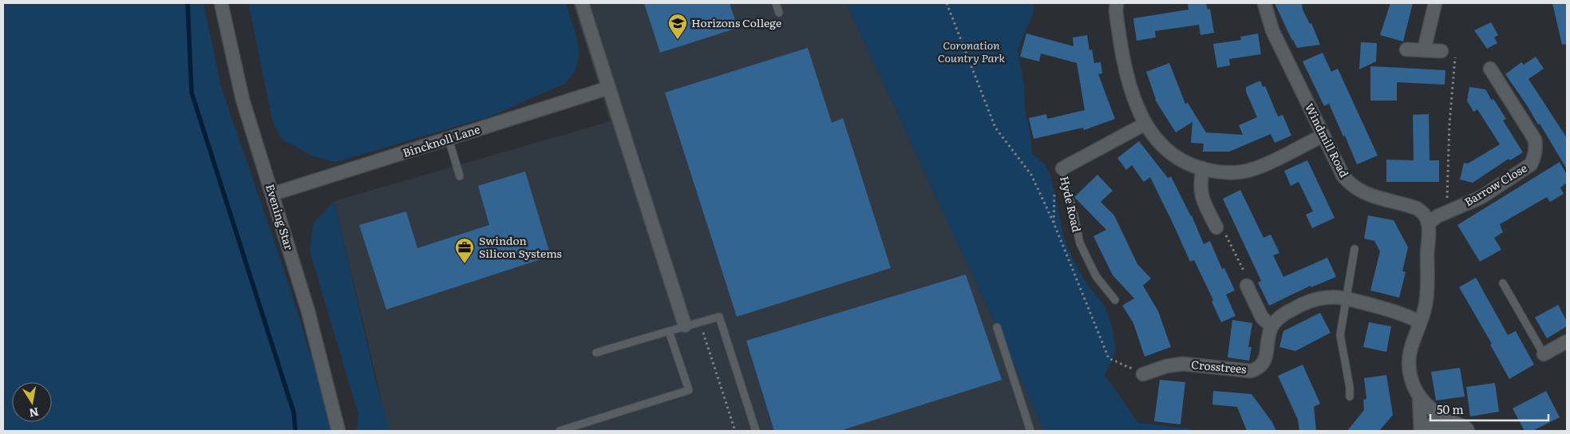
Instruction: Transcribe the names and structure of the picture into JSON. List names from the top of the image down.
{
  "streets": {
    "street": [
      "Windmill Road",
      "Bincknoll Lane",
      "Barrow Close",
      "Hyde Road",
      "Evening Star",
      "Crosstrees"
    ]
  },
  "crossings": [
    ["Windmill Road", "Barrow Close"],
    ["Bincknoll Lane", "Evening Star"]
  ],
  "parks": ["Coronation Country Park"],
  "places": {
    "school or university": ["Horizons College"],
    "office": ["Swindon Silicon Systems"]
  },
  "scale_bar": "50 m",
  "north": "bottom"
}
